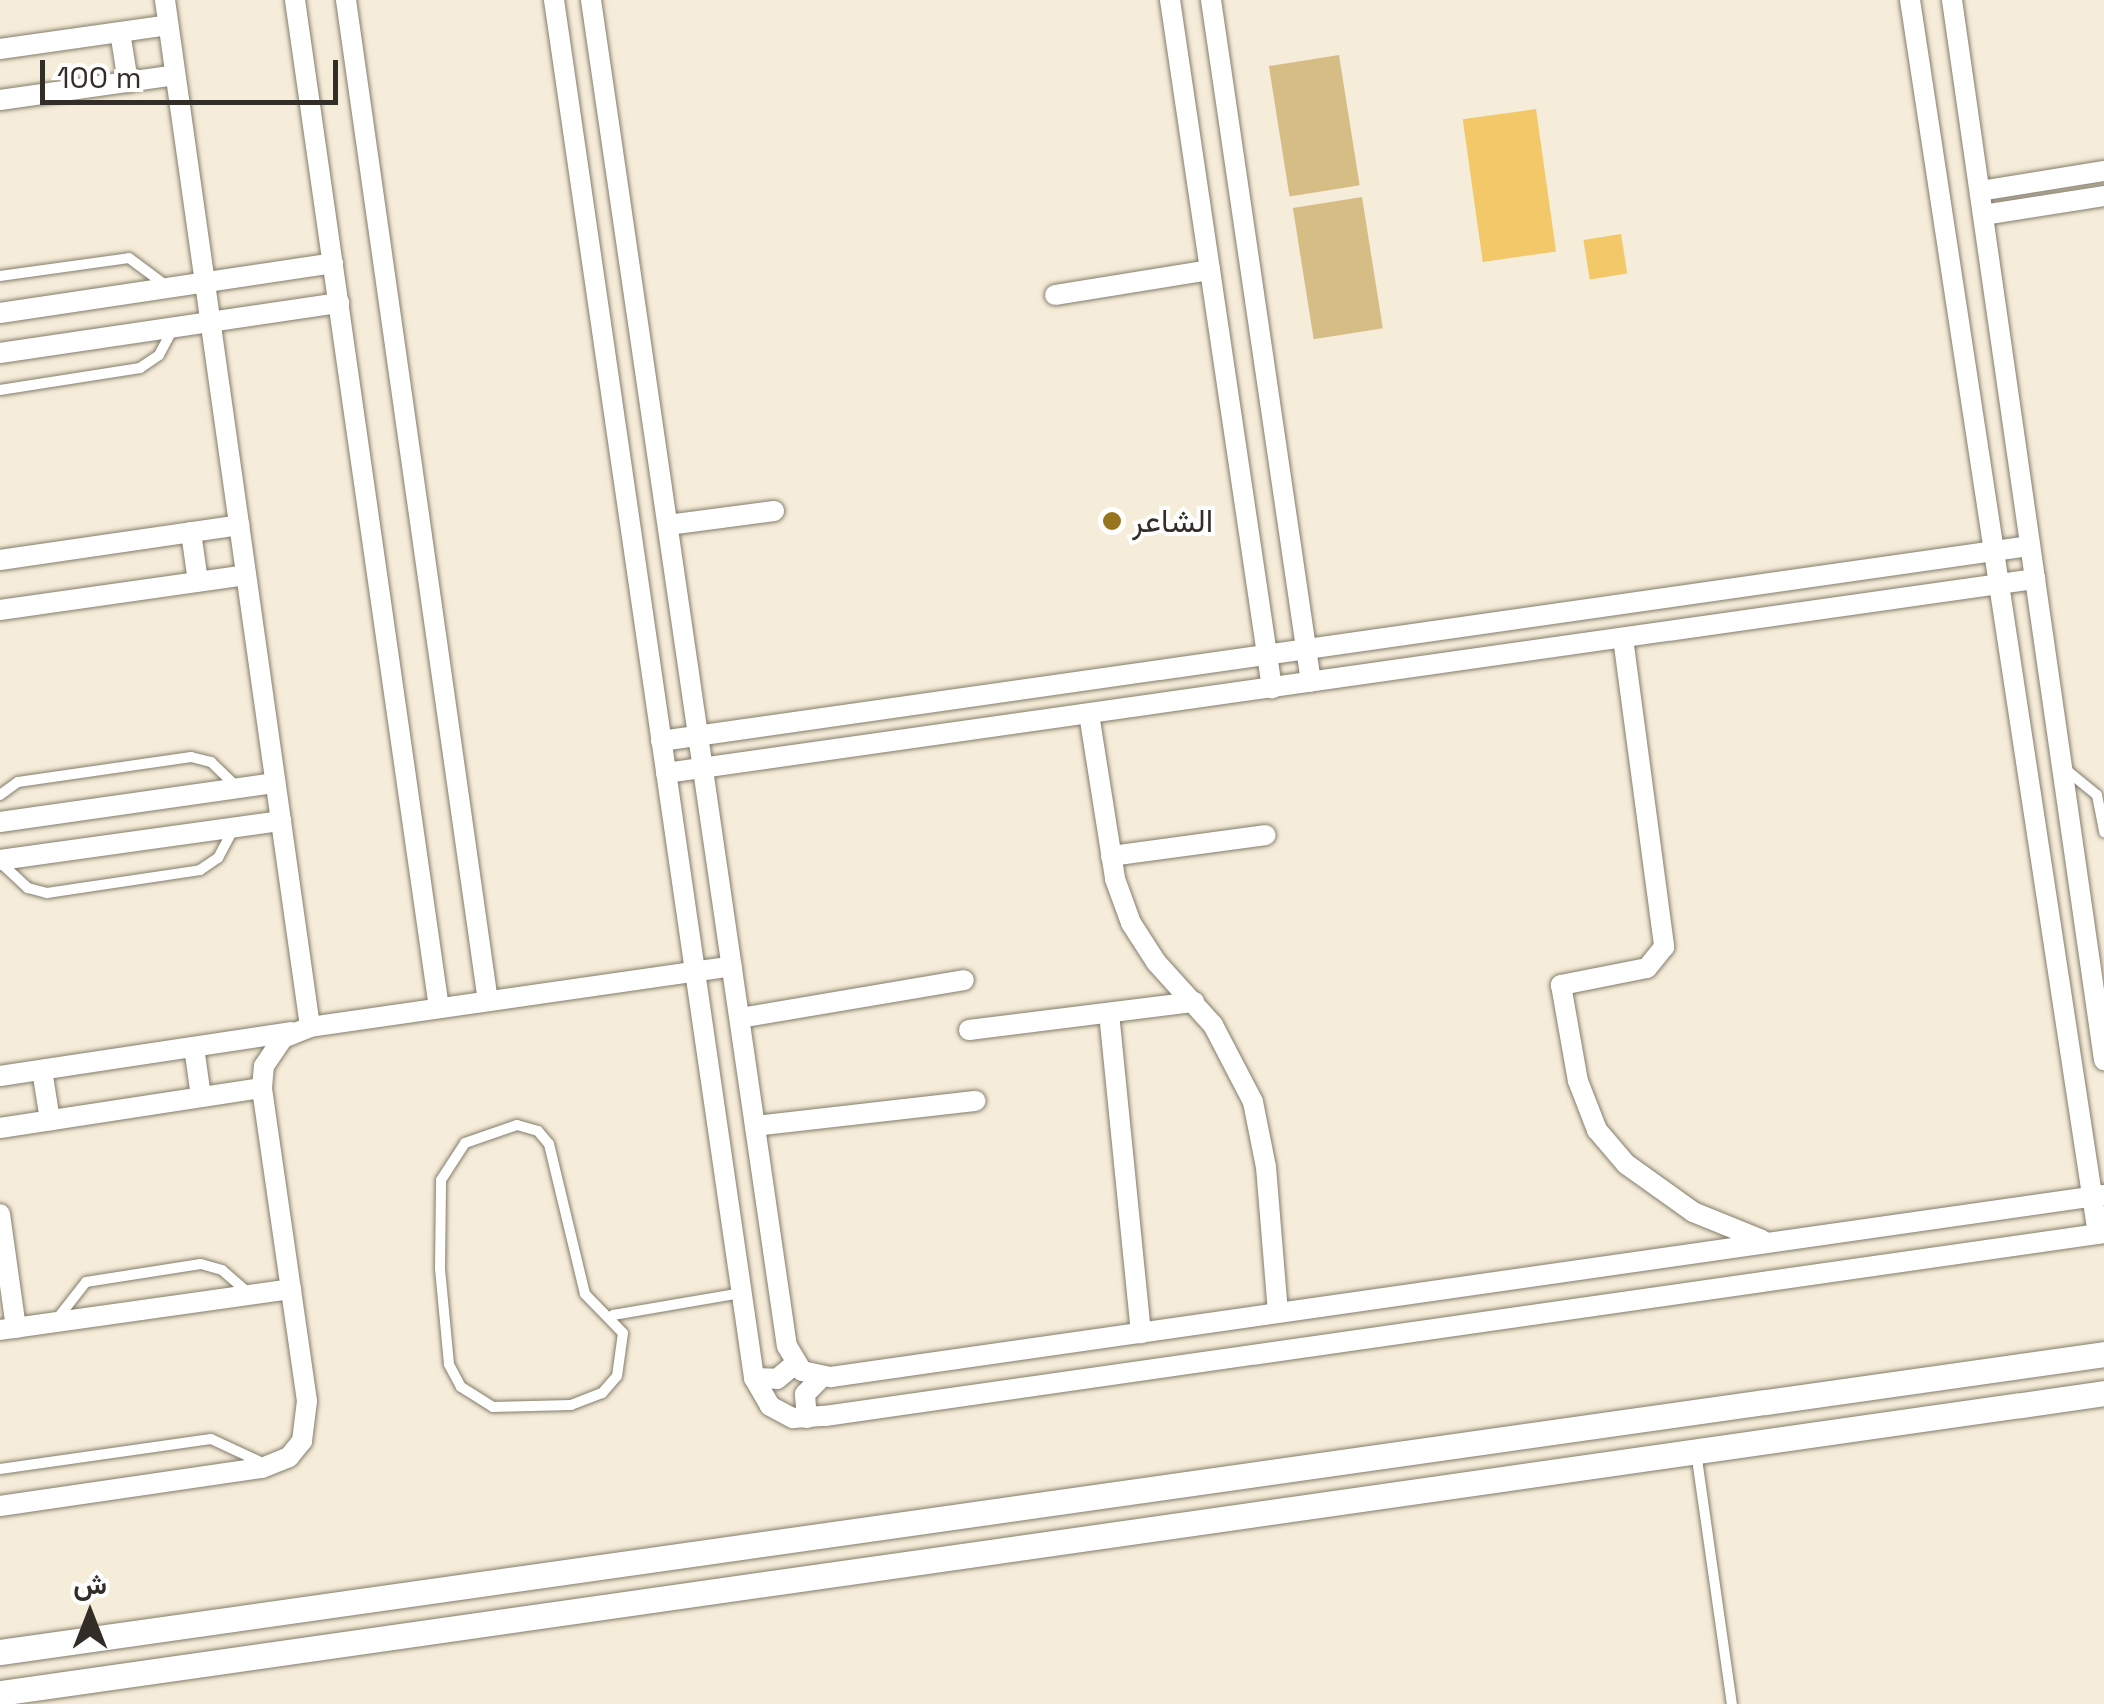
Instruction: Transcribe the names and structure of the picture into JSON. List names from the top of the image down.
{
  "places": ["الشاعر"],
  "scale_bar": "100 m",
  "north": "top"
}
